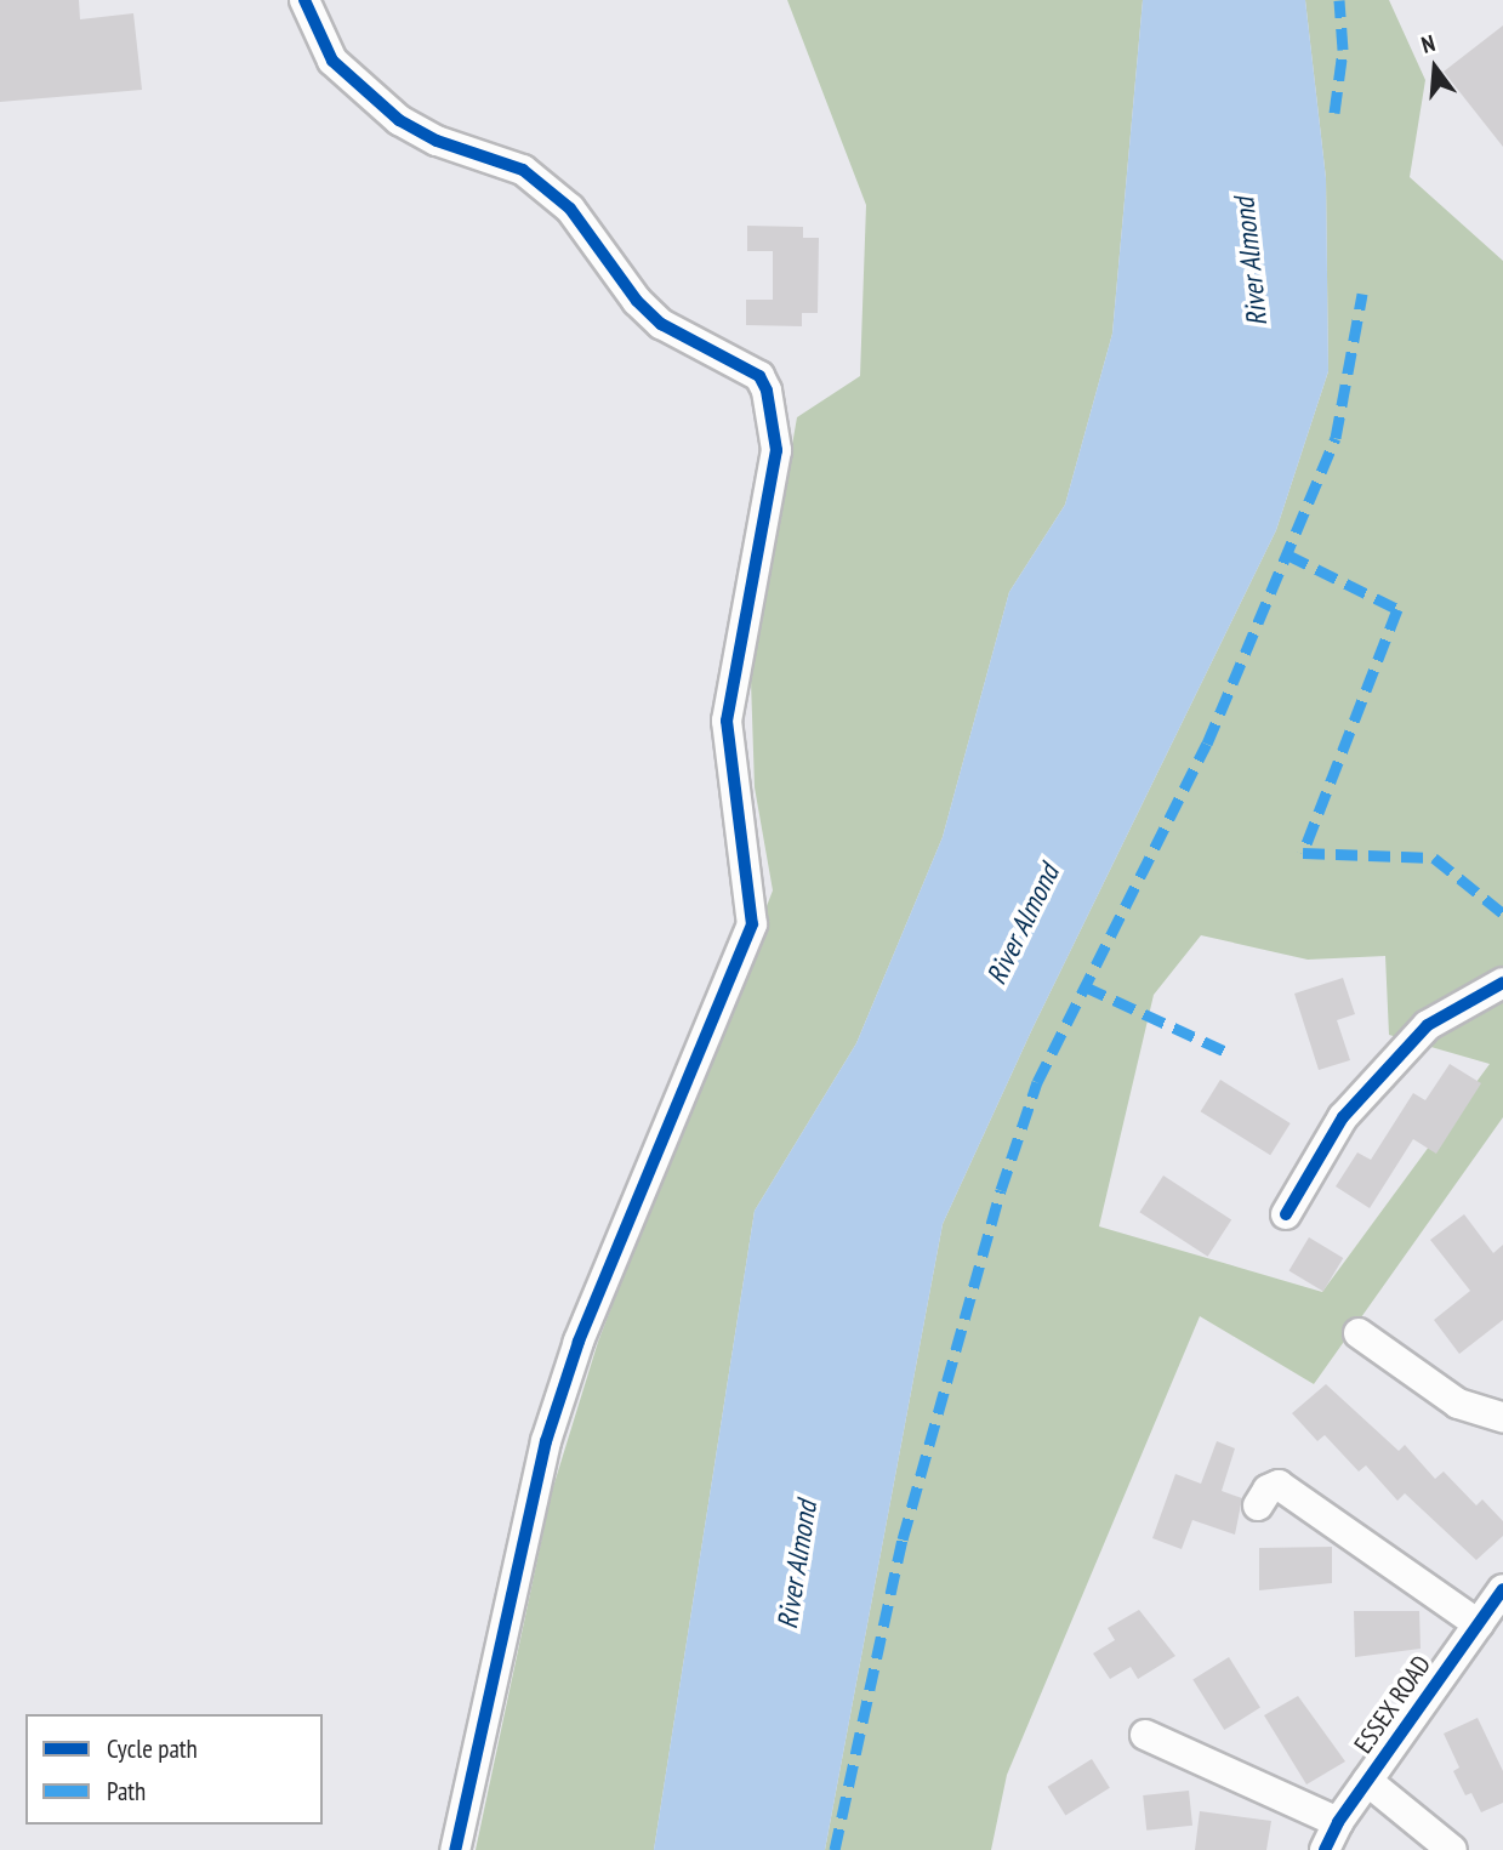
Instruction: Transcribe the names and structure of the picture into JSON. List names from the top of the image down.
{
  "streets": {
    "street": ["ESSEX ROAD"]
  },
  "water": ["River Almond"],
  "legend": ["Cycle path", "Path"],
  "north": "top"
}
